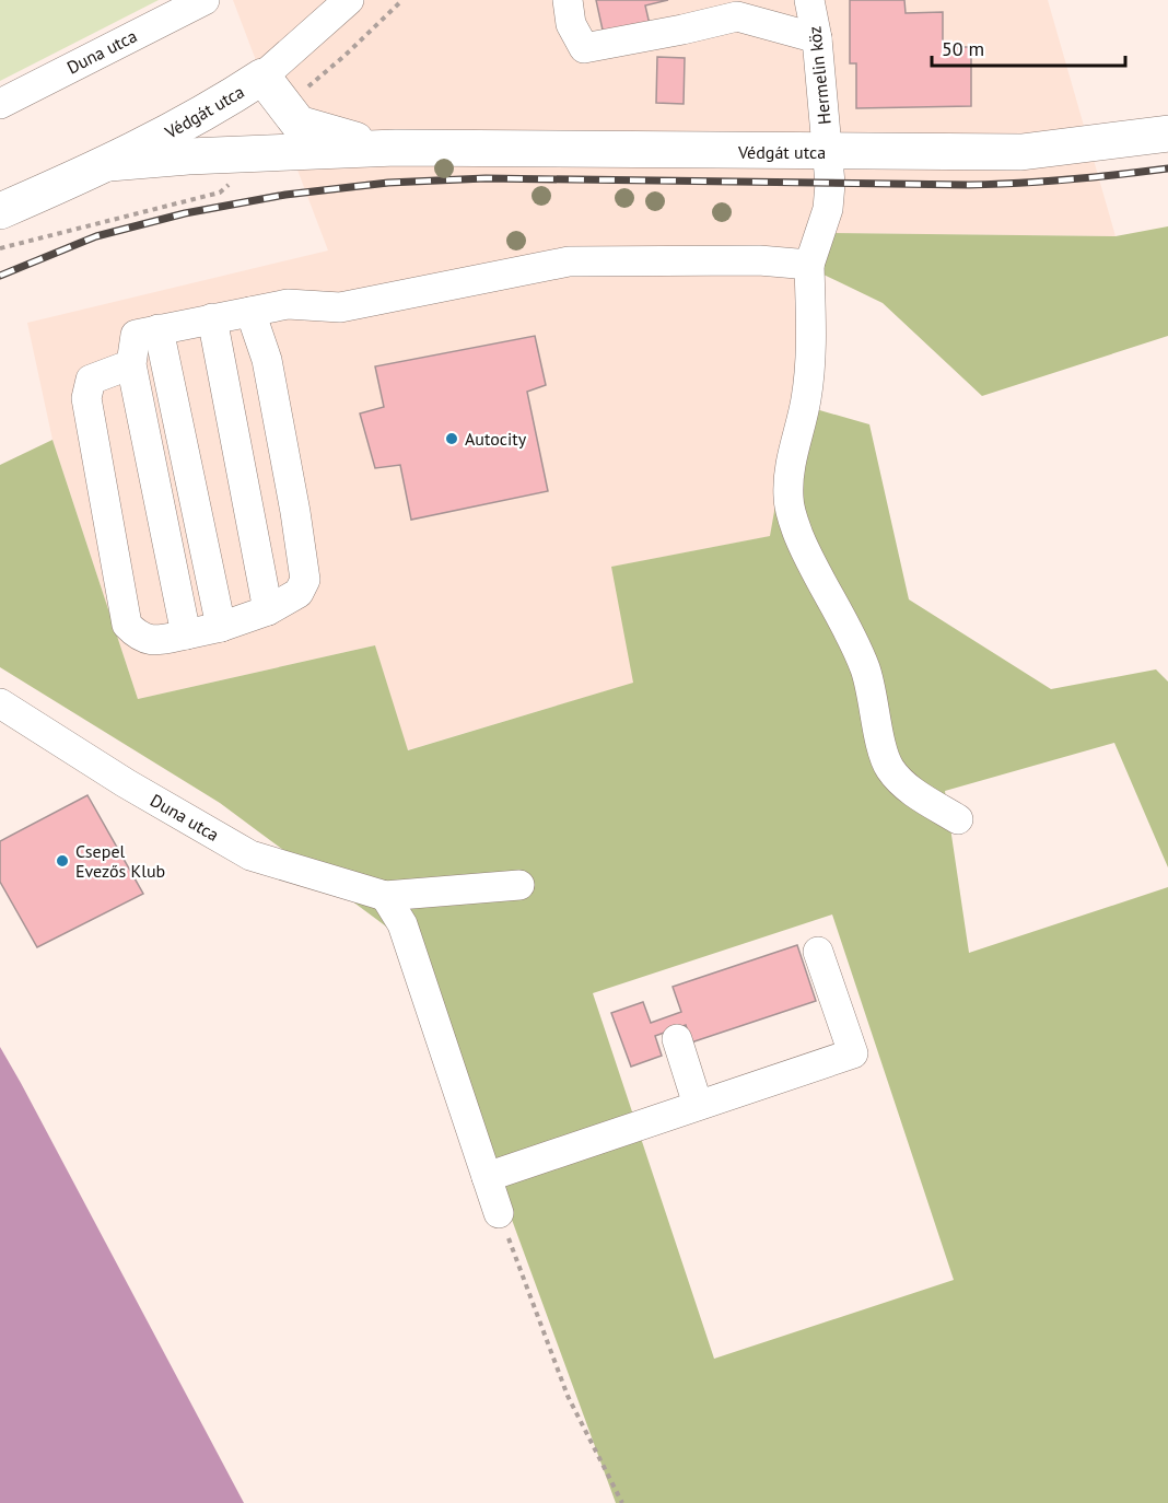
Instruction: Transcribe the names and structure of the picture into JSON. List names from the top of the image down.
{
  "streets": {
    "main road": ["Védgát utca"],
    "street": ["Duna utca", "Hermelin köz"]
  },
  "crossings": [
    ["Hermelin köz", "Védgát utca"]
  ],
  "places": ["Autocity", "Csepel Evezős Klub"],
  "scale_bar": "50 m"
}
